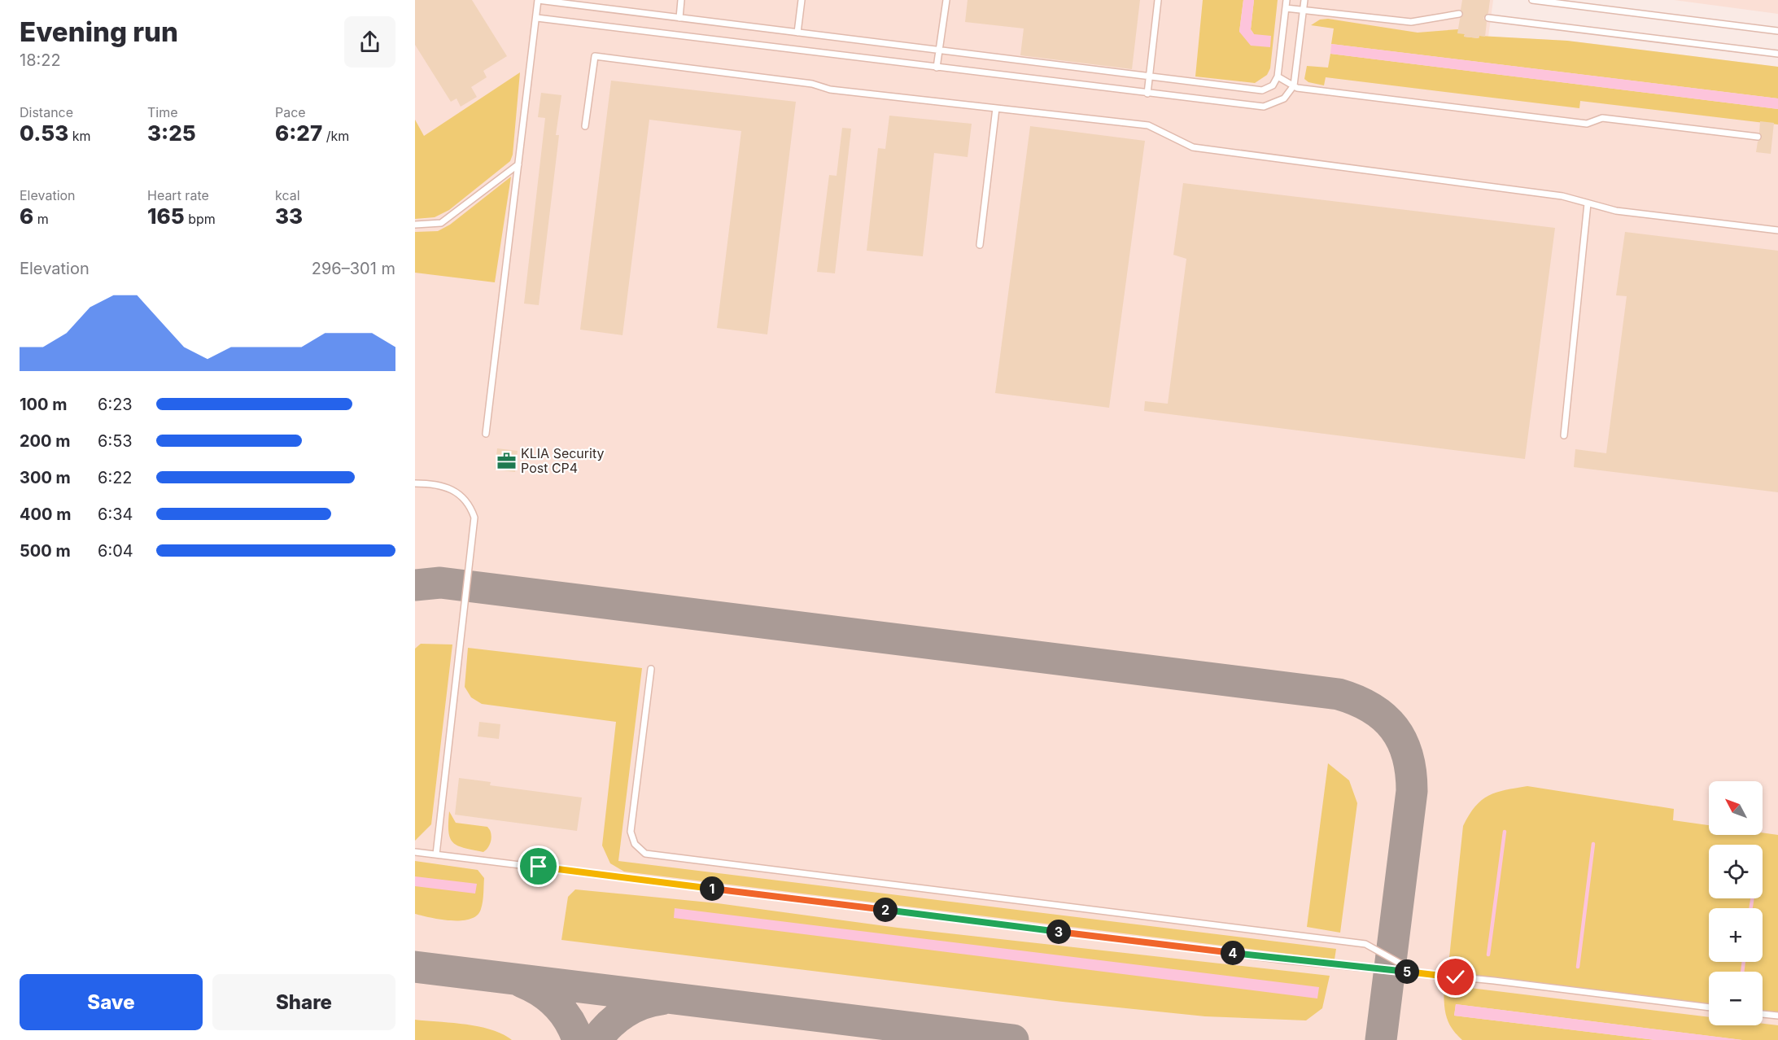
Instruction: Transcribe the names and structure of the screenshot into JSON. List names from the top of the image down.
{
  "places": {
    "office": ["KLIA Security Post CP4"]
  },
  "north": "top left",
  "page": {
    "heading": ["Evening run", "18:22"],
    "stats": [
      ["Distance", "0.53 km"],
      ["Time", "3:25"],
      ["Pace", "6:27 /km"],
      ["Elevation", "6 m"],
      ["Heart rate", "165 bpm"],
      ["kcal", "33"]
    ],
    "chart": ["Elevation", "296–301 m"],
    "list": [
      {
        "name": "100 m",
        "note": "6:23"
      },
      {
        "name": "200 m",
        "note": "6:53"
      },
      {
        "name": "300 m",
        "note": "6:22"
      },
      {
        "name": "400 m",
        "note": "6:34"
      },
      {
        "name": "500 m",
        "note": "6:04"
      }
    ],
    "map_buttons": ["+", "−"],
    "pins": [
      "1",
      "2",
      "3",
      "4",
      "5"
    ],
    "buttons": ["Save", "Share"]
  }
}
